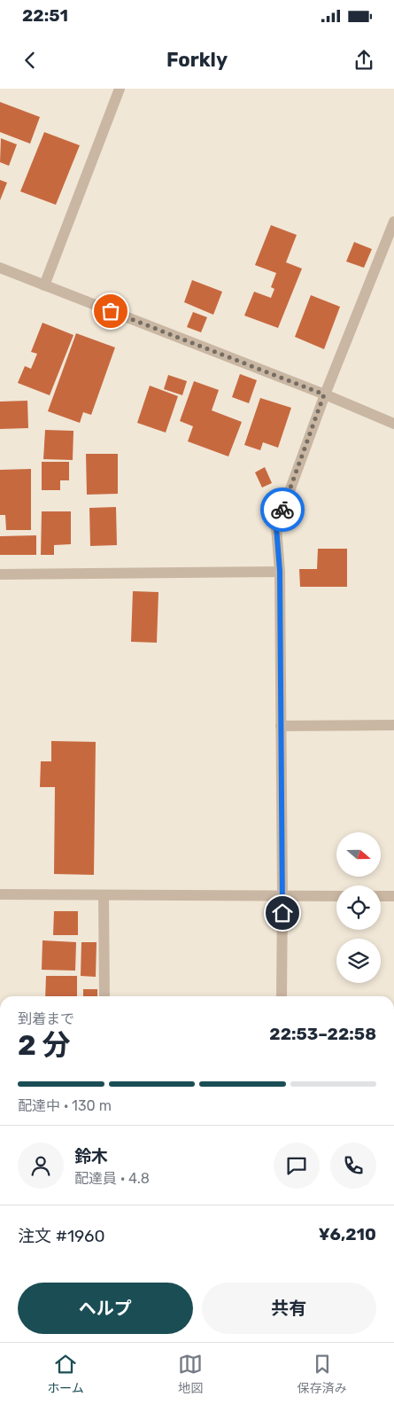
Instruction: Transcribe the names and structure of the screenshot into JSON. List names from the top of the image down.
{
  "north": "right",
  "page": {
    "status": "22:51",
    "header": "Forkly",
    "heading": ["2 分", "到着まで", "22:53–22:58"],
    "panel": [
      "鈴木",
      "配達員 · 4.8",
      "注文 #1960",
      "¥6,210"
    ],
    "bar": "配達中 · 130 m",
    "buttons": ["ヘルプ", "共有"],
    "tabs": ["ホーム", "地図", "保存済み"]
  }
}
